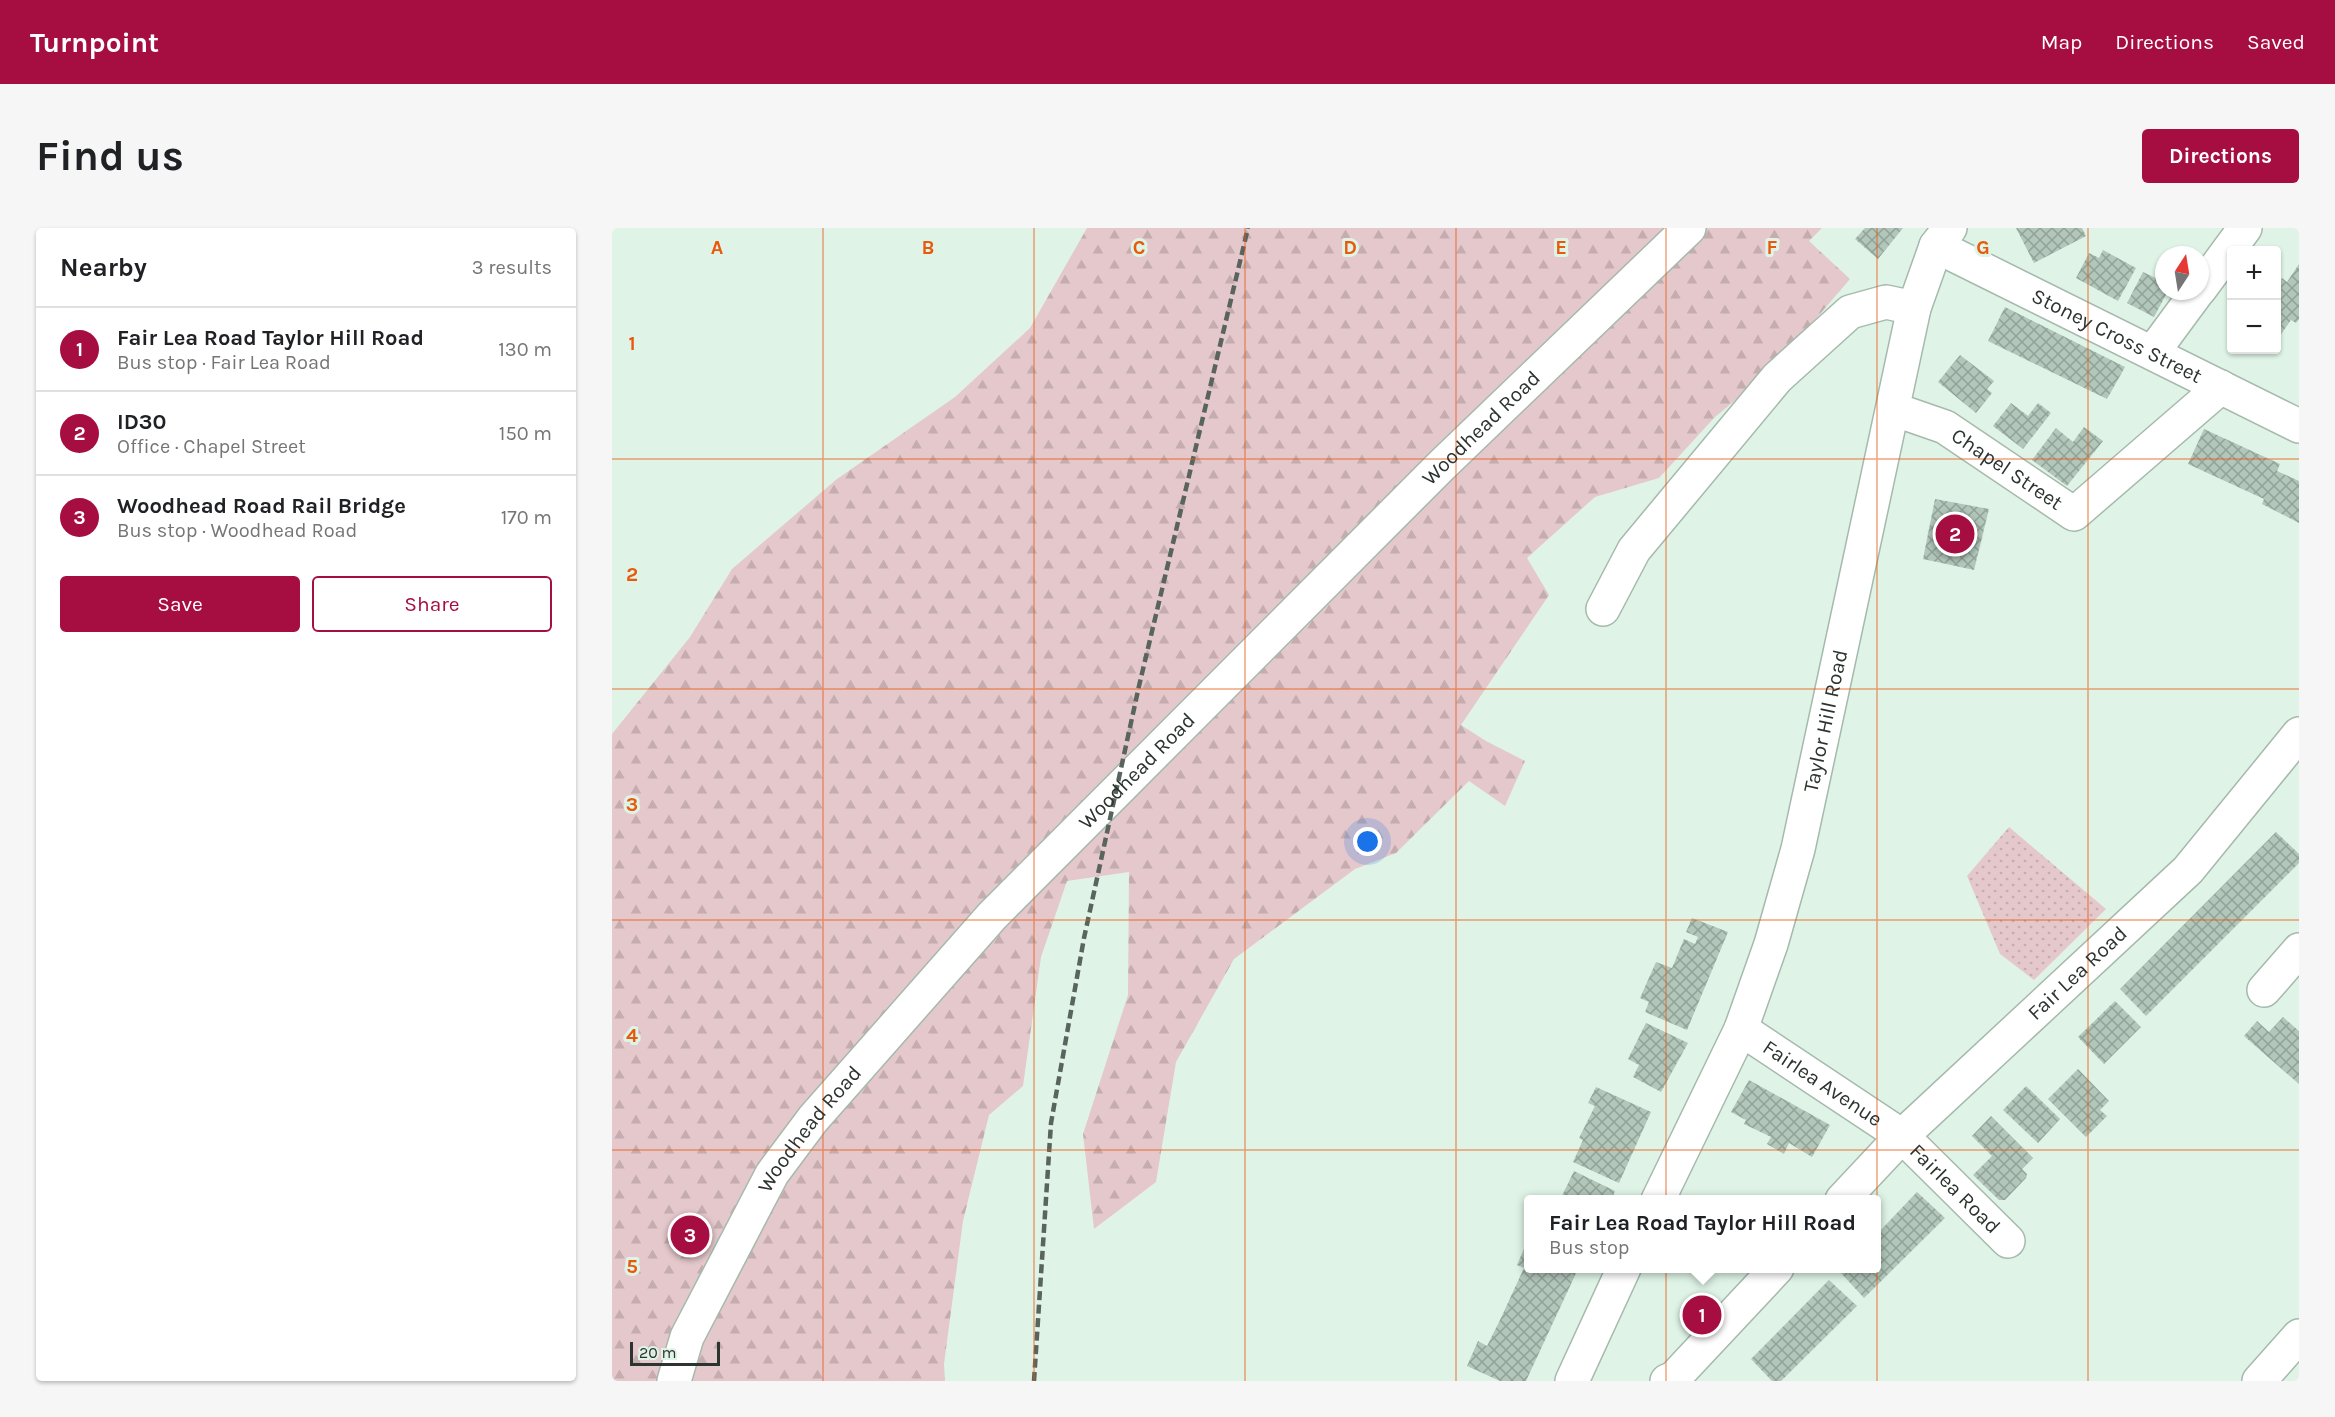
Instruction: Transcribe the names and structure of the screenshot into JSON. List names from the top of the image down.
{
  "streets": {
    "street": [
      "Stoney Cross Street",
      "Woodhead Road",
      "Chapel Street",
      "Taylor Hill Road",
      "Fair Lea Road",
      "Fairlea Avenue",
      "Fairlea Road"
    ]
  },
  "crossings": [
    ["Stoney Cross Street", "Chapel Street"],
    ["Stoney Cross Street", "Taylor Hill Road"],
    ["Chapel Street", "Taylor Hill Road"],
    ["Taylor Hill Road", "Fairlea Avenue"],
    ["Fair Lea Road", "Fairlea Avenue"],
    ["Fair Lea Road", "Fairlea Road"],
    ["Fairlea Avenue", "Fairlea Road"]
  ],
  "scale_bar": "20 m",
  "north": "top",
  "page": {
    "header": "Turnpoint",
    "nav": ["Map", "Directions", "Saved"],
    "buttons": [
      "Directions",
      ["Save", "Share"]
    ],
    "title": "Find us",
    "heading": ["Nearby", "3 results"],
    "map_buttons": ["+", "−"],
    "list": [
      {
        "mark": "1",
        "name": "Fair Lea Road Taylor Hill Road",
        "note": "Bus stop · Fair Lea Road",
        "value": "130 m"
      },
      {
        "mark": "2",
        "name": "ID30",
        "note": "Office · Chapel Street",
        "value": "150 m"
      },
      {
        "mark": "3",
        "name": "Woodhead Road Rail Bridge",
        "note": "Bus stop · Woodhead Road",
        "value": "170 m"
      }
    ],
    "pins": ["2", "3", "1"],
    "popup": ["Fair Lea Road Taylor Hill Road", "Bus stop"],
    "scale": "20 m"
  },
  "grid": {
    "columns": [
      "A",
      "B",
      "C",
      "D",
      "E",
      "F",
      "G"
    ],
    "rows": [
      "1",
      "2",
      "3",
      "4",
      "5"
    ]
  }
}
